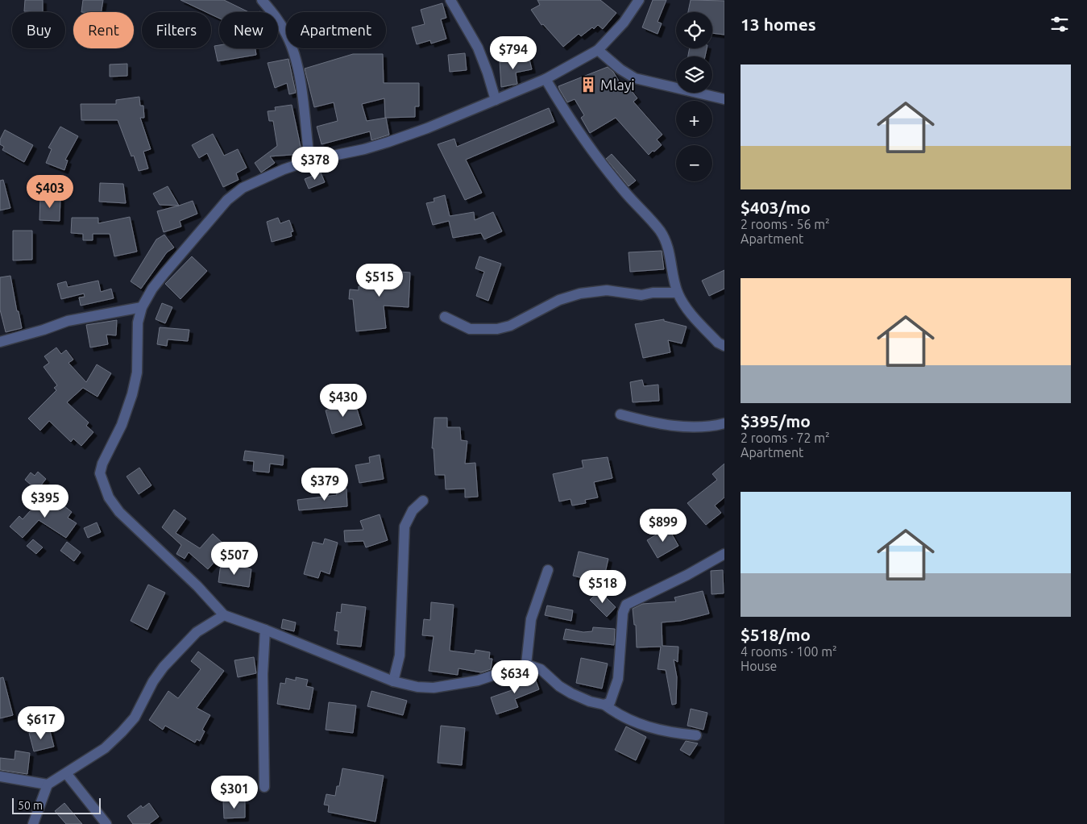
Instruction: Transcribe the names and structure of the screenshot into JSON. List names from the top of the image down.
{
  "places": {
    "building": ["Mlayi"]
  },
  "scale_bar": "50 m",
  "page": {
    "heading": "13 homes",
    "map_buttons": ["+", "−"],
    "chip": [
      "Buy",
      "Rent",
      "Filters",
      "New",
      "Apartment"
    ],
    "price": [
      "$794",
      "$378",
      "$403",
      "$515",
      "$430",
      "$379",
      "$395",
      "$899",
      "$507",
      "$518",
      "$634",
      "$617",
      "$301"
    ],
    "list": [
      {
        "name": "$403/mo",
        "note": "2 rooms · 56 m² · Apartment"
      },
      {
        "name": "$395/mo",
        "note": "2 rooms · 72 m² · Apartment"
      },
      {
        "name": "$518/mo",
        "note": "4 rooms · 100 m² · House"
      }
    ],
    "scale": "50 m"
  }
}
